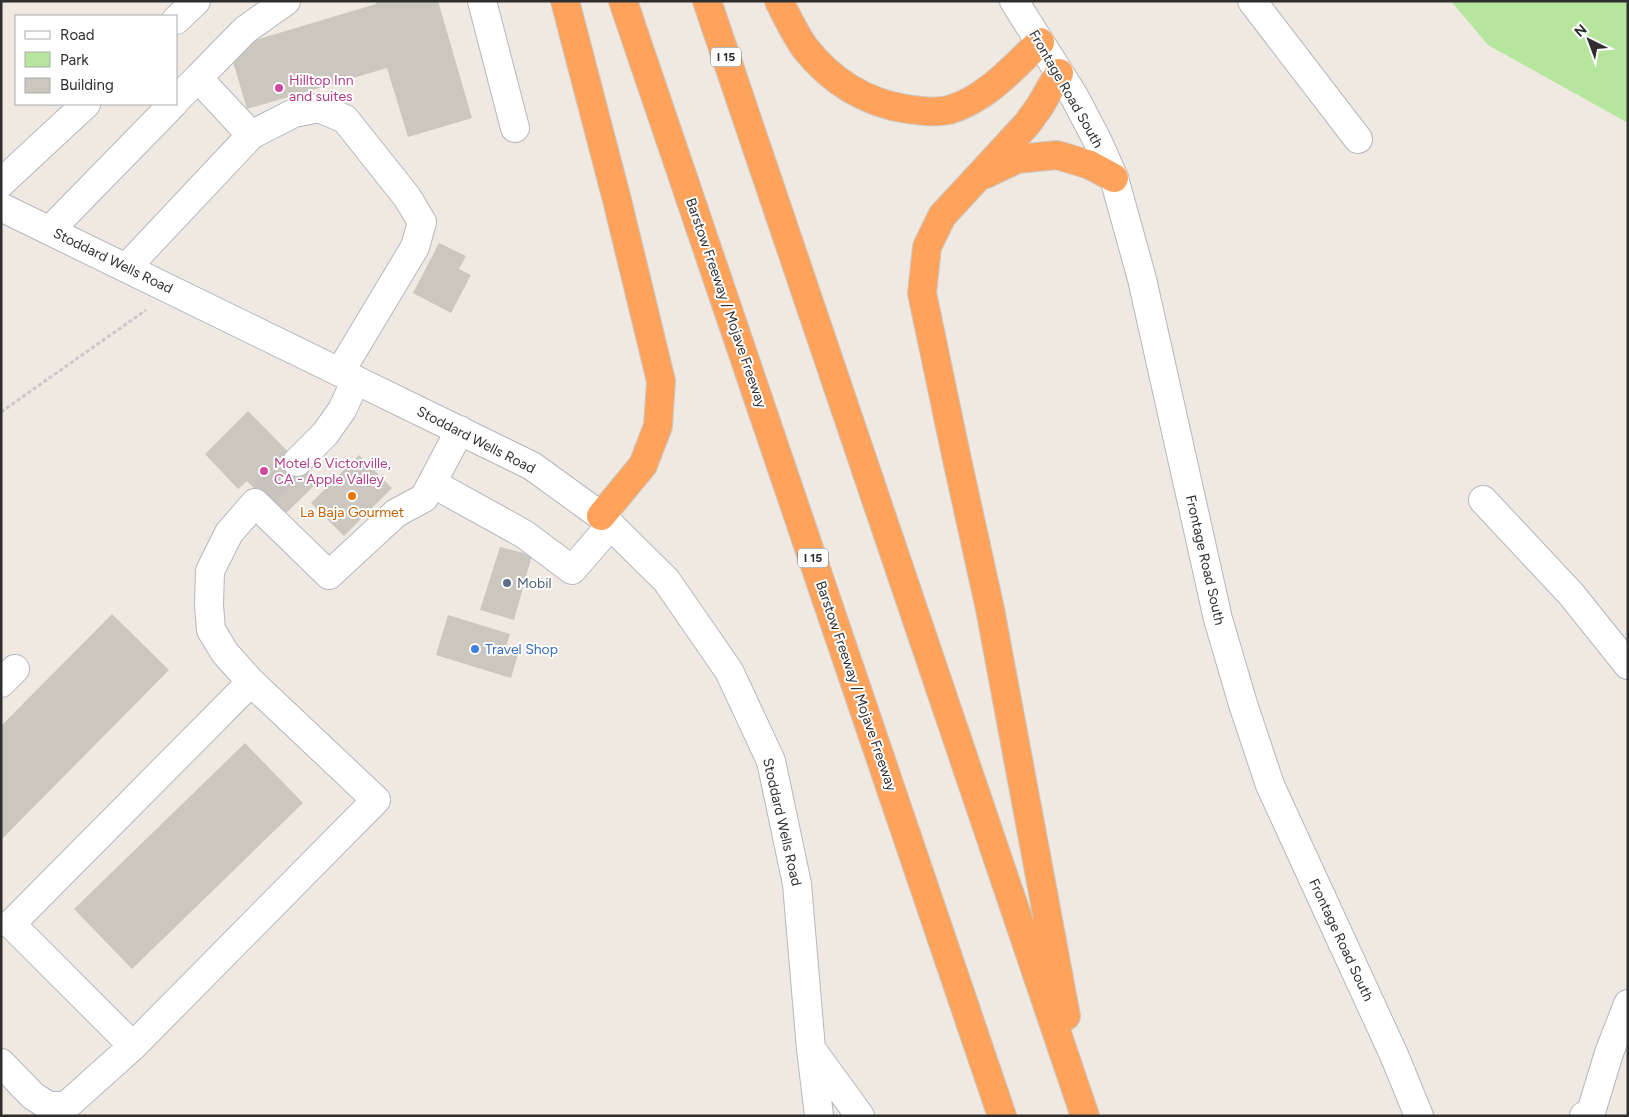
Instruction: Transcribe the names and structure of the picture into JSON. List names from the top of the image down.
{
  "streets": {
    "highway": ["I 15", "Barstow Freeway / Mojave Freeway"],
    "street": ["Frontage Road South", "Stoddard Wells Road"]
  },
  "places": [
    "Hilltop Inn and suites",
    "Motel 6 Victorville, CA - Apple Valley",
    "La Baja Gourmet",
    "Mobil",
    "Travel Shop"
  ],
  "legend": ["Road", "Park", "Building"],
  "north": "top left"
}
